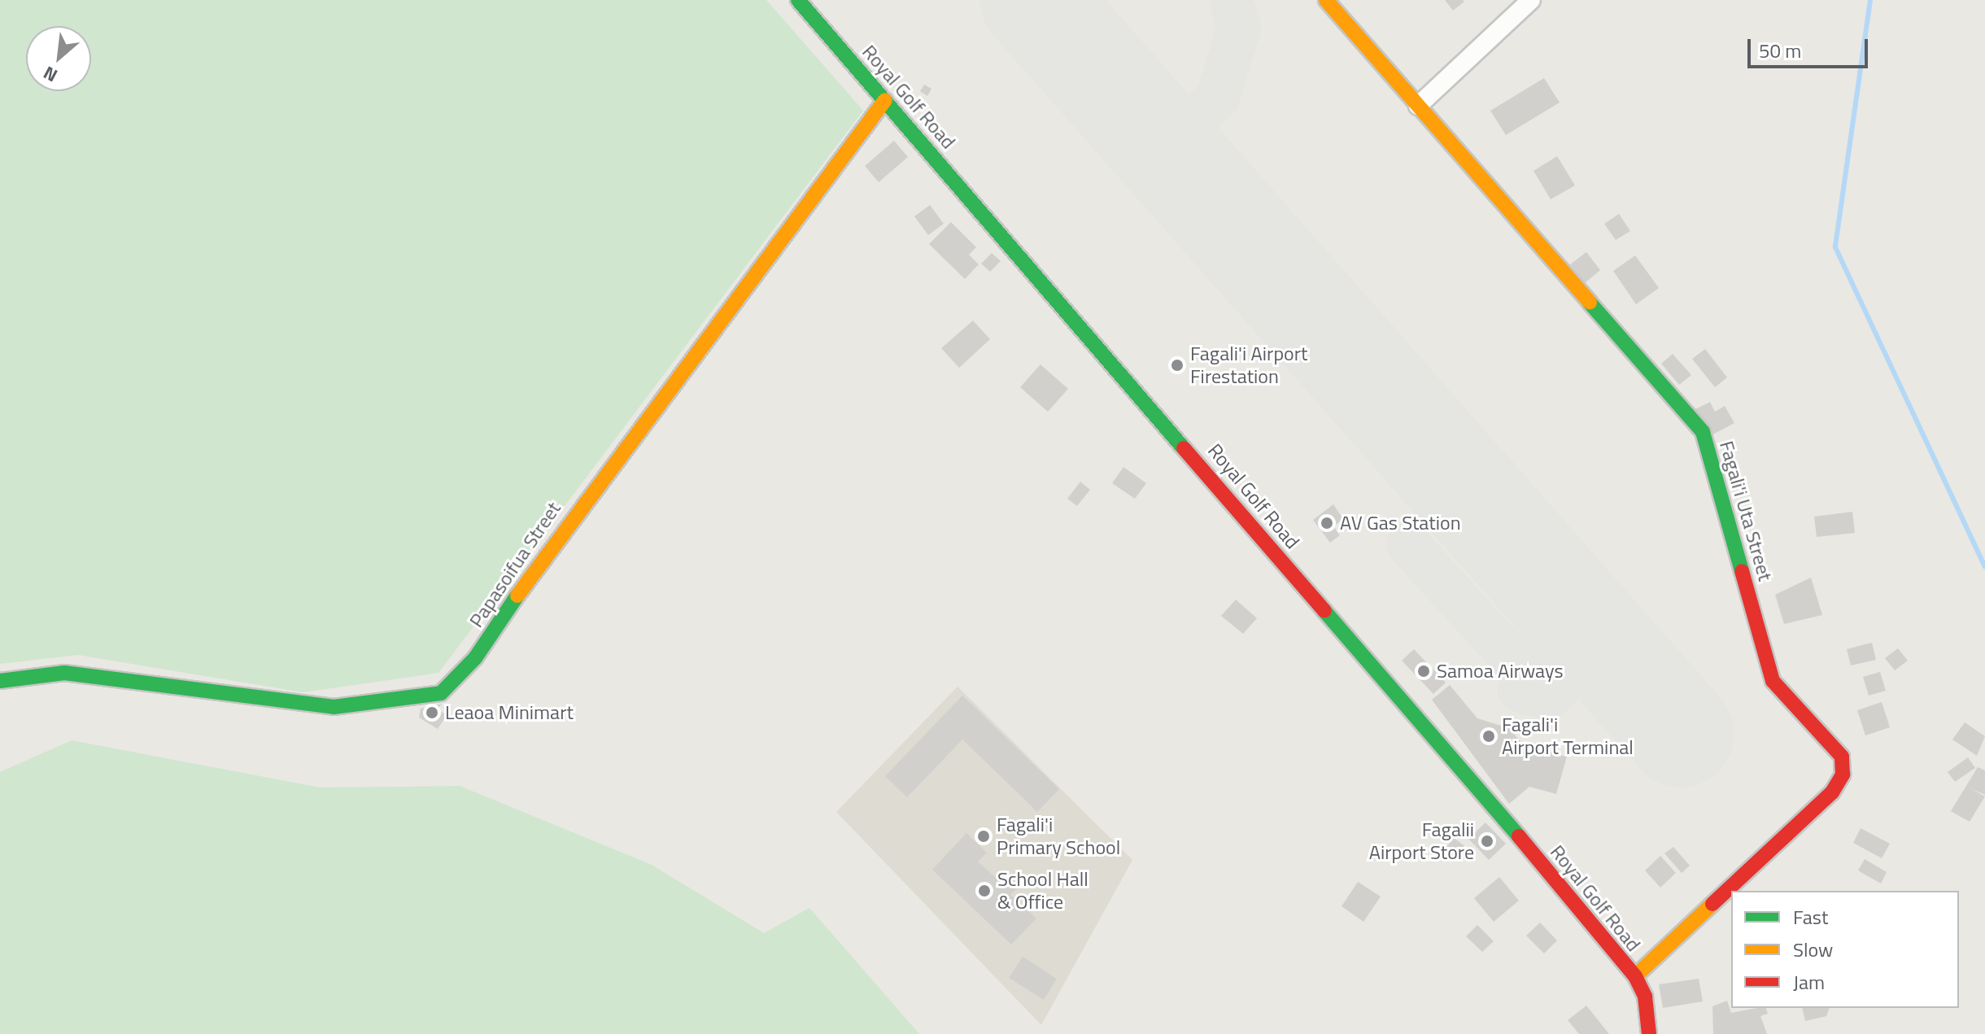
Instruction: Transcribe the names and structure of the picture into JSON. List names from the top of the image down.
{
  "streets": {
    "street": ["Royal Golf Road", "Fagali'i Uta Street", "Papasoifua Street"]
  },
  "crossings": [
    ["Royal Golf Road", "Fagali'i Uta Street"],
    ["Royal Golf Road", "Papasoifua Street"]
  ],
  "places": [
    "Fagali'i Airport Firestation",
    "AV Gas Station",
    "Samoa Airways",
    "Leaoa Minimart",
    "Fagali'i Airport Terminal",
    "Fagali'i Primary School",
    "Fagalii Airport Store",
    "School Hall & Office"
  ],
  "legend": ["Fast", "Slow", "Jam"],
  "scale_bar": "50 m",
  "north": "bottom left"
}
